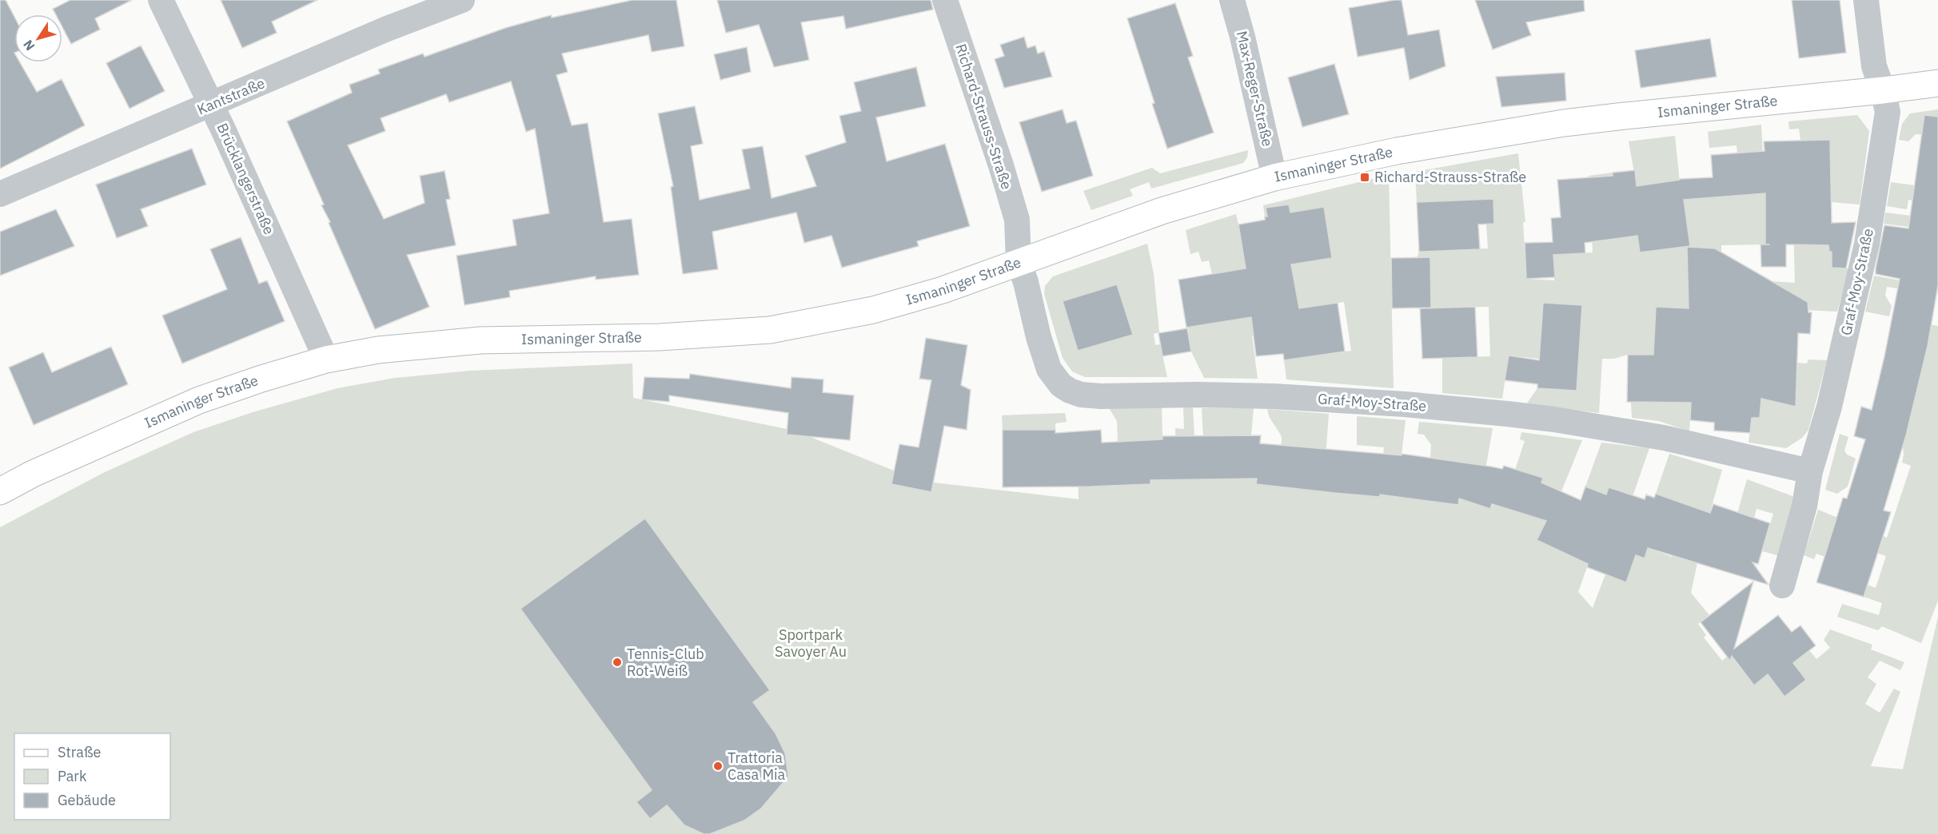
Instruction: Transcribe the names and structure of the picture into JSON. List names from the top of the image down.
{
  "streets": {
    "street": [
      "Max-Reger-Straße",
      "Kantstraße",
      "Ismaninger Straße",
      "Richard-Strauss-Straße",
      "Brücklangerstraße",
      "Graf-Moy-Straße"
    ]
  },
  "crossings": [
    ["Max-Reger-Straße", "Ismaninger Straße"],
    ["Kantstraße", "Brücklangerstraße"],
    ["Ismaninger Straße", "Richard-Strauss-Straße"],
    ["Ismaninger Straße", "Brücklangerstraße"],
    ["Ismaninger Straße", "Graf-Moy-Straße"],
    ["Richard-Strauss-Straße", "Graf-Moy-Straße"]
  ],
  "parks": ["Sportpark Savoyer Au"],
  "places": {
    "transit": ["Richard-Strauss-Straße"],
    "other": ["Tennis-Club Rot-Weiß", "Trattoria Casa Mia"]
  },
  "legend": ["Straße", "Park", "Gebäude"],
  "north": "bottom left"
}
